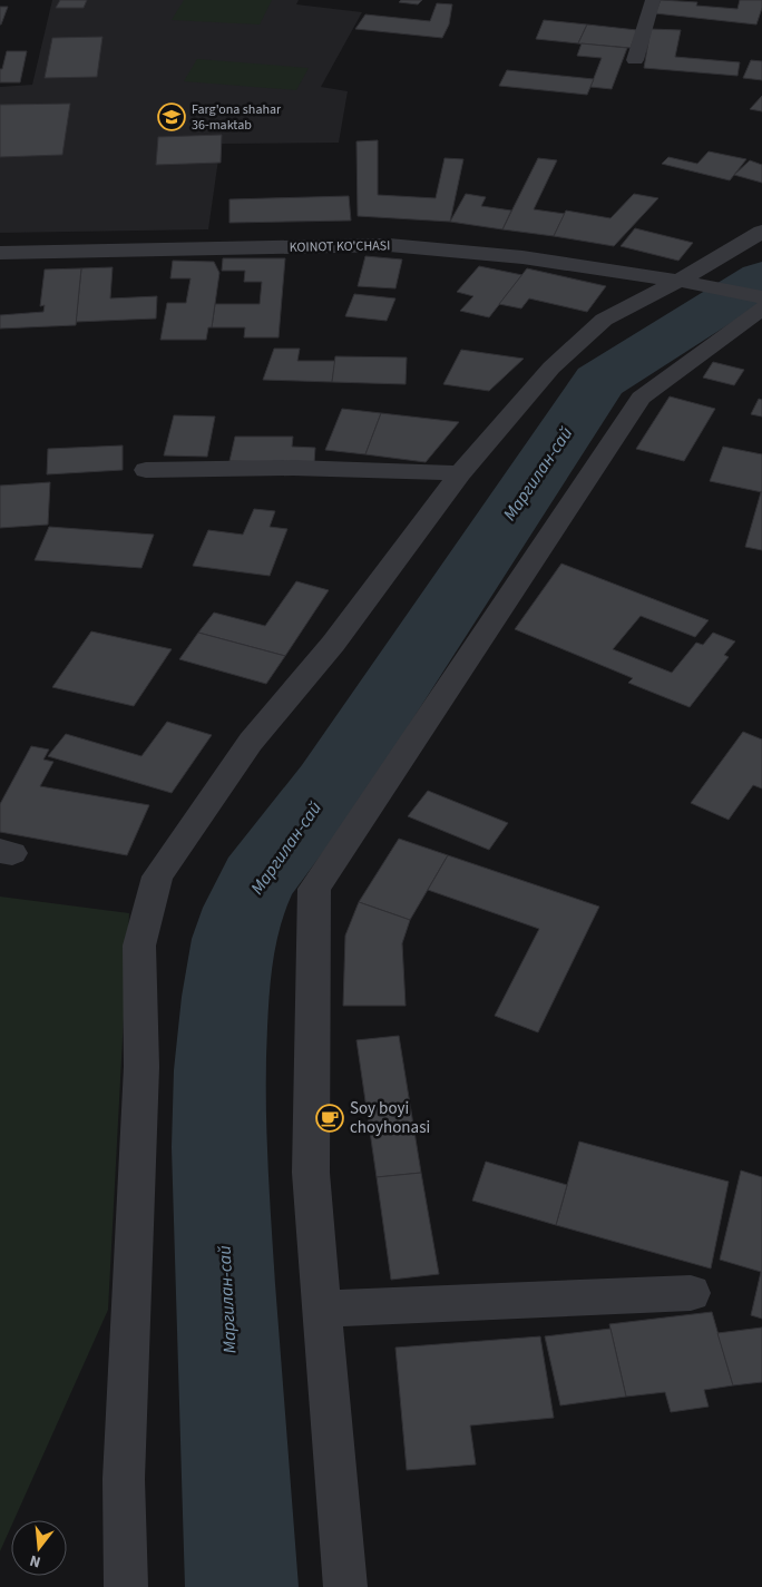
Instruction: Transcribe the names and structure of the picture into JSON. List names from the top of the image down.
{
  "streets": {
    "street": ["KOINOT KO'CHASI"]
  },
  "water": ["Маргилан-сай"],
  "places": {
    "school or university": ["Farg'ona shahar 36-maktab"],
    "cafe": ["Soy boyi choyhonasi"]
  },
  "north": "bottom"
}
